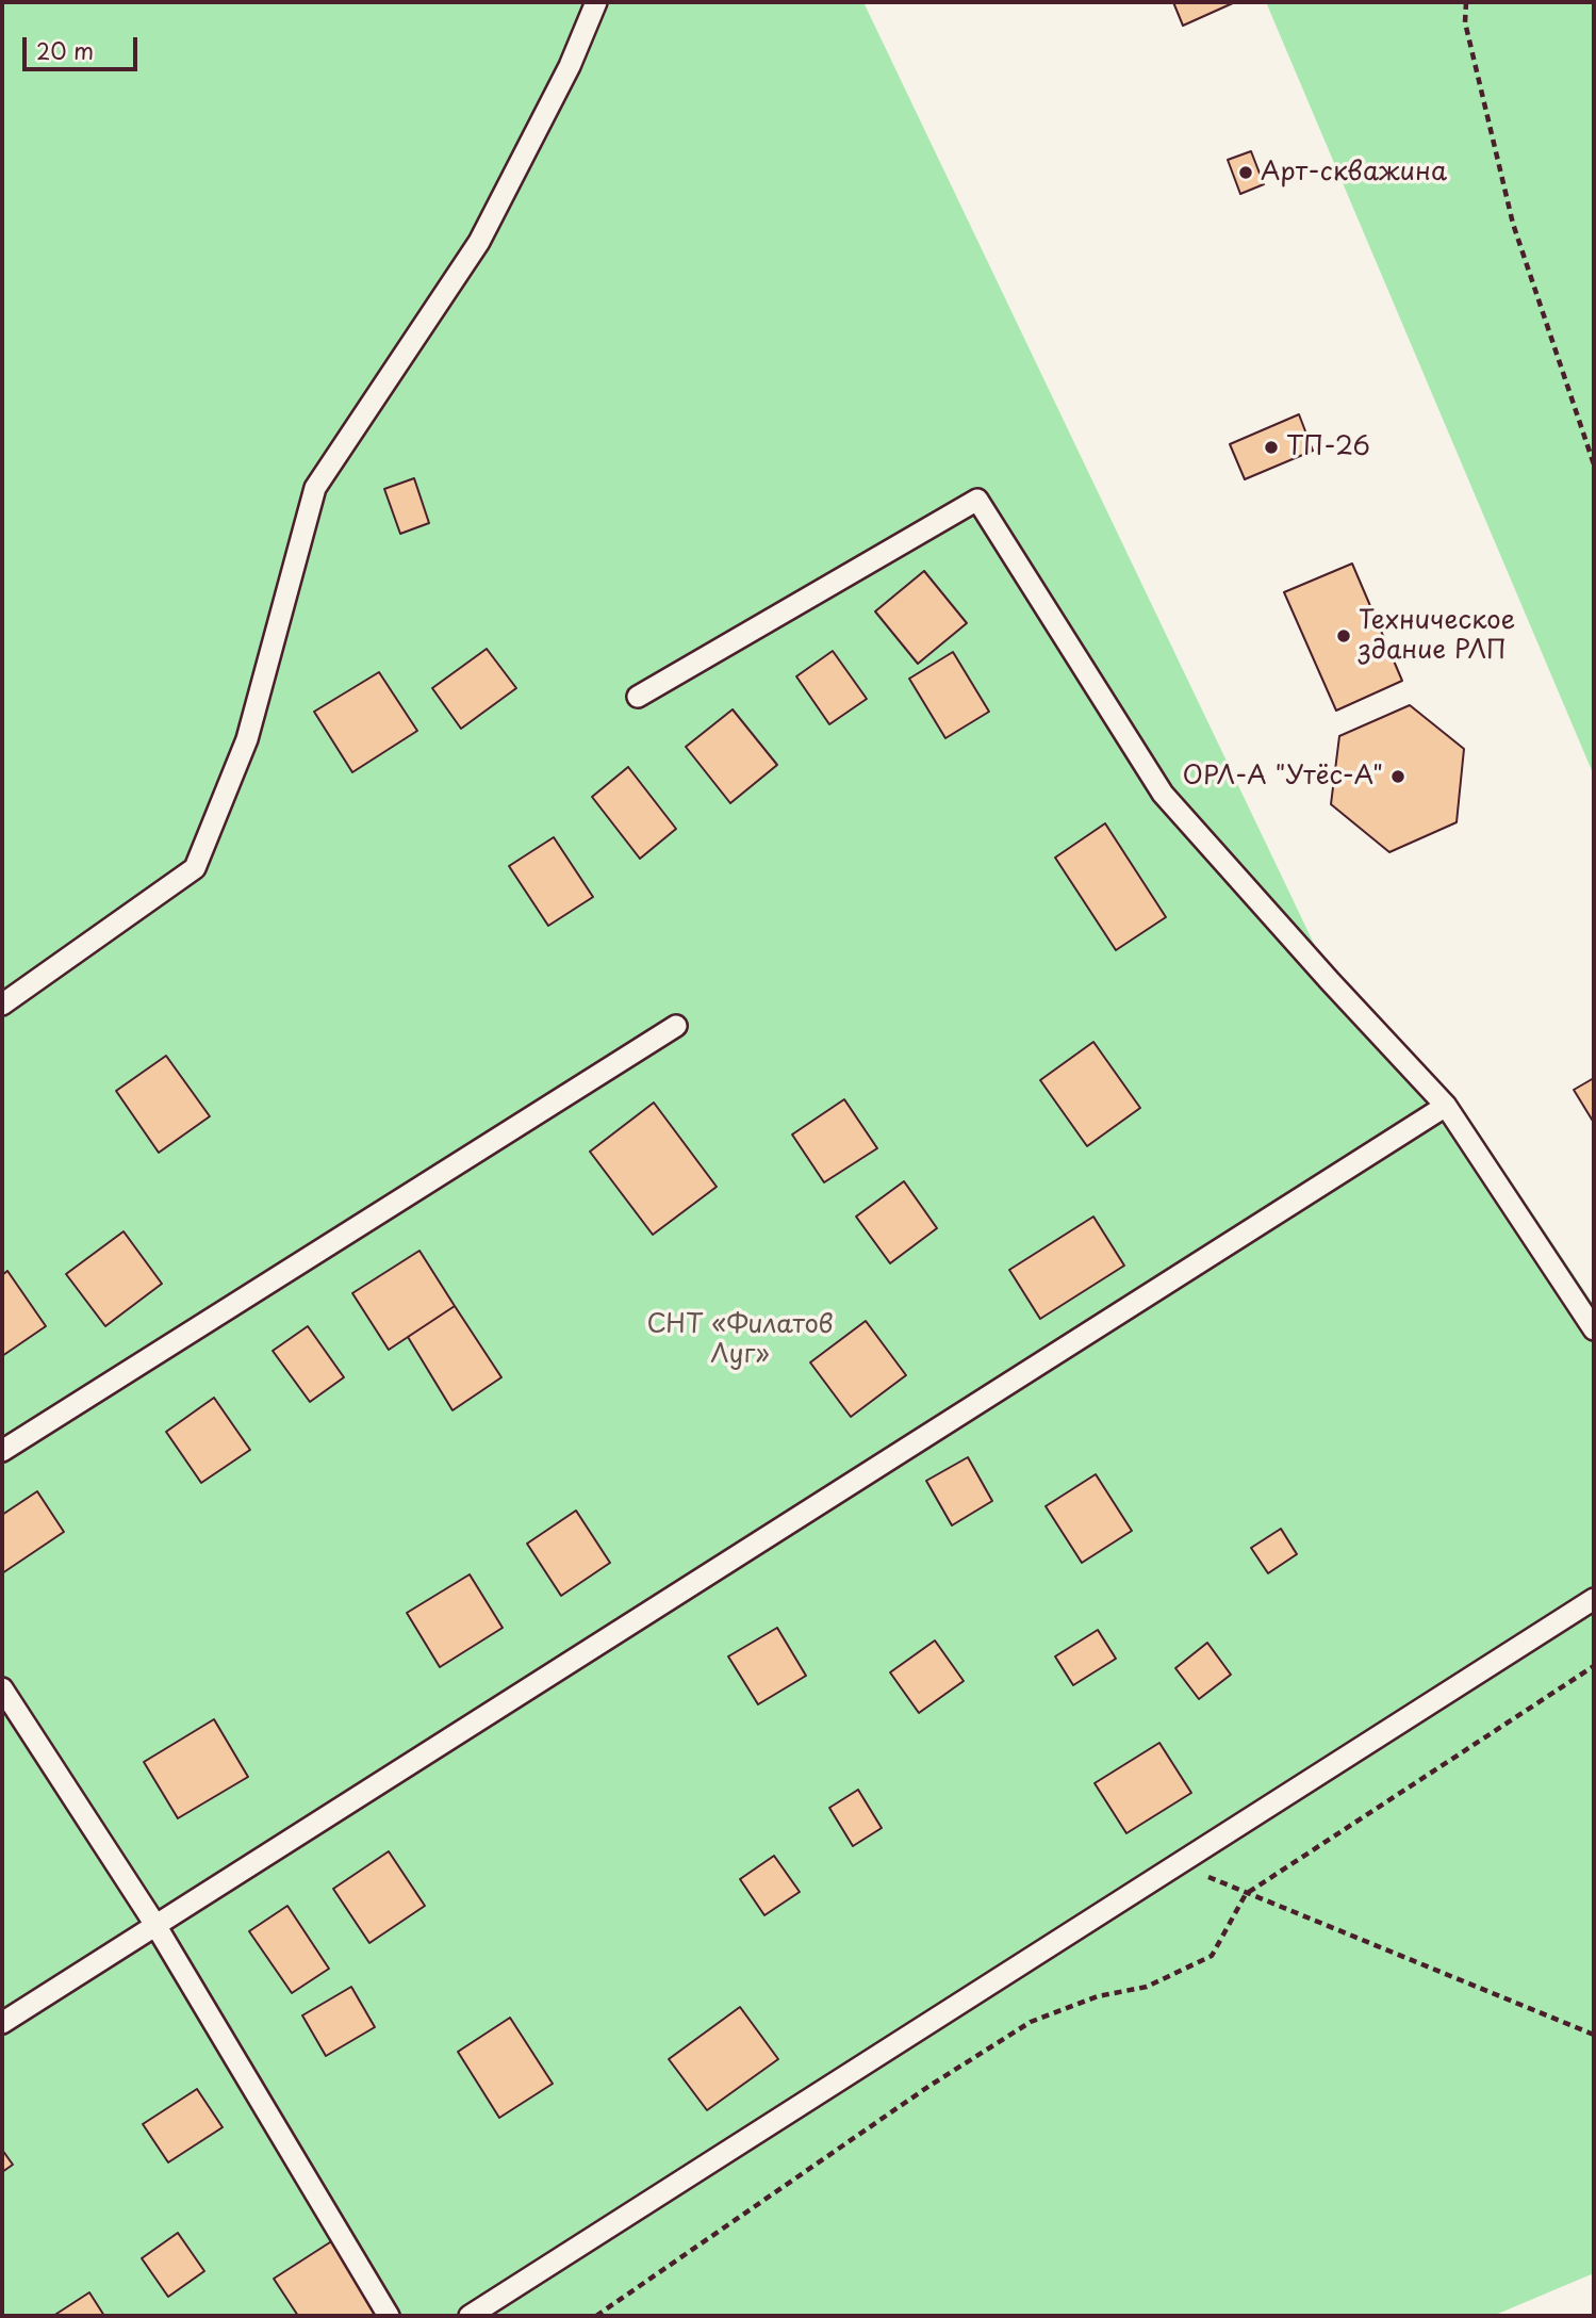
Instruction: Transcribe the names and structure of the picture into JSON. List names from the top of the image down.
{
  "parks": ["СНТ «Филатов Луг»"],
  "places": [
    "Арт-скважина",
    "ТП-26",
    "Техническое здание РЛП",
    "ОРЛ-А \"Утёс-А\""
  ],
  "scale_bar": "20 m"
}
